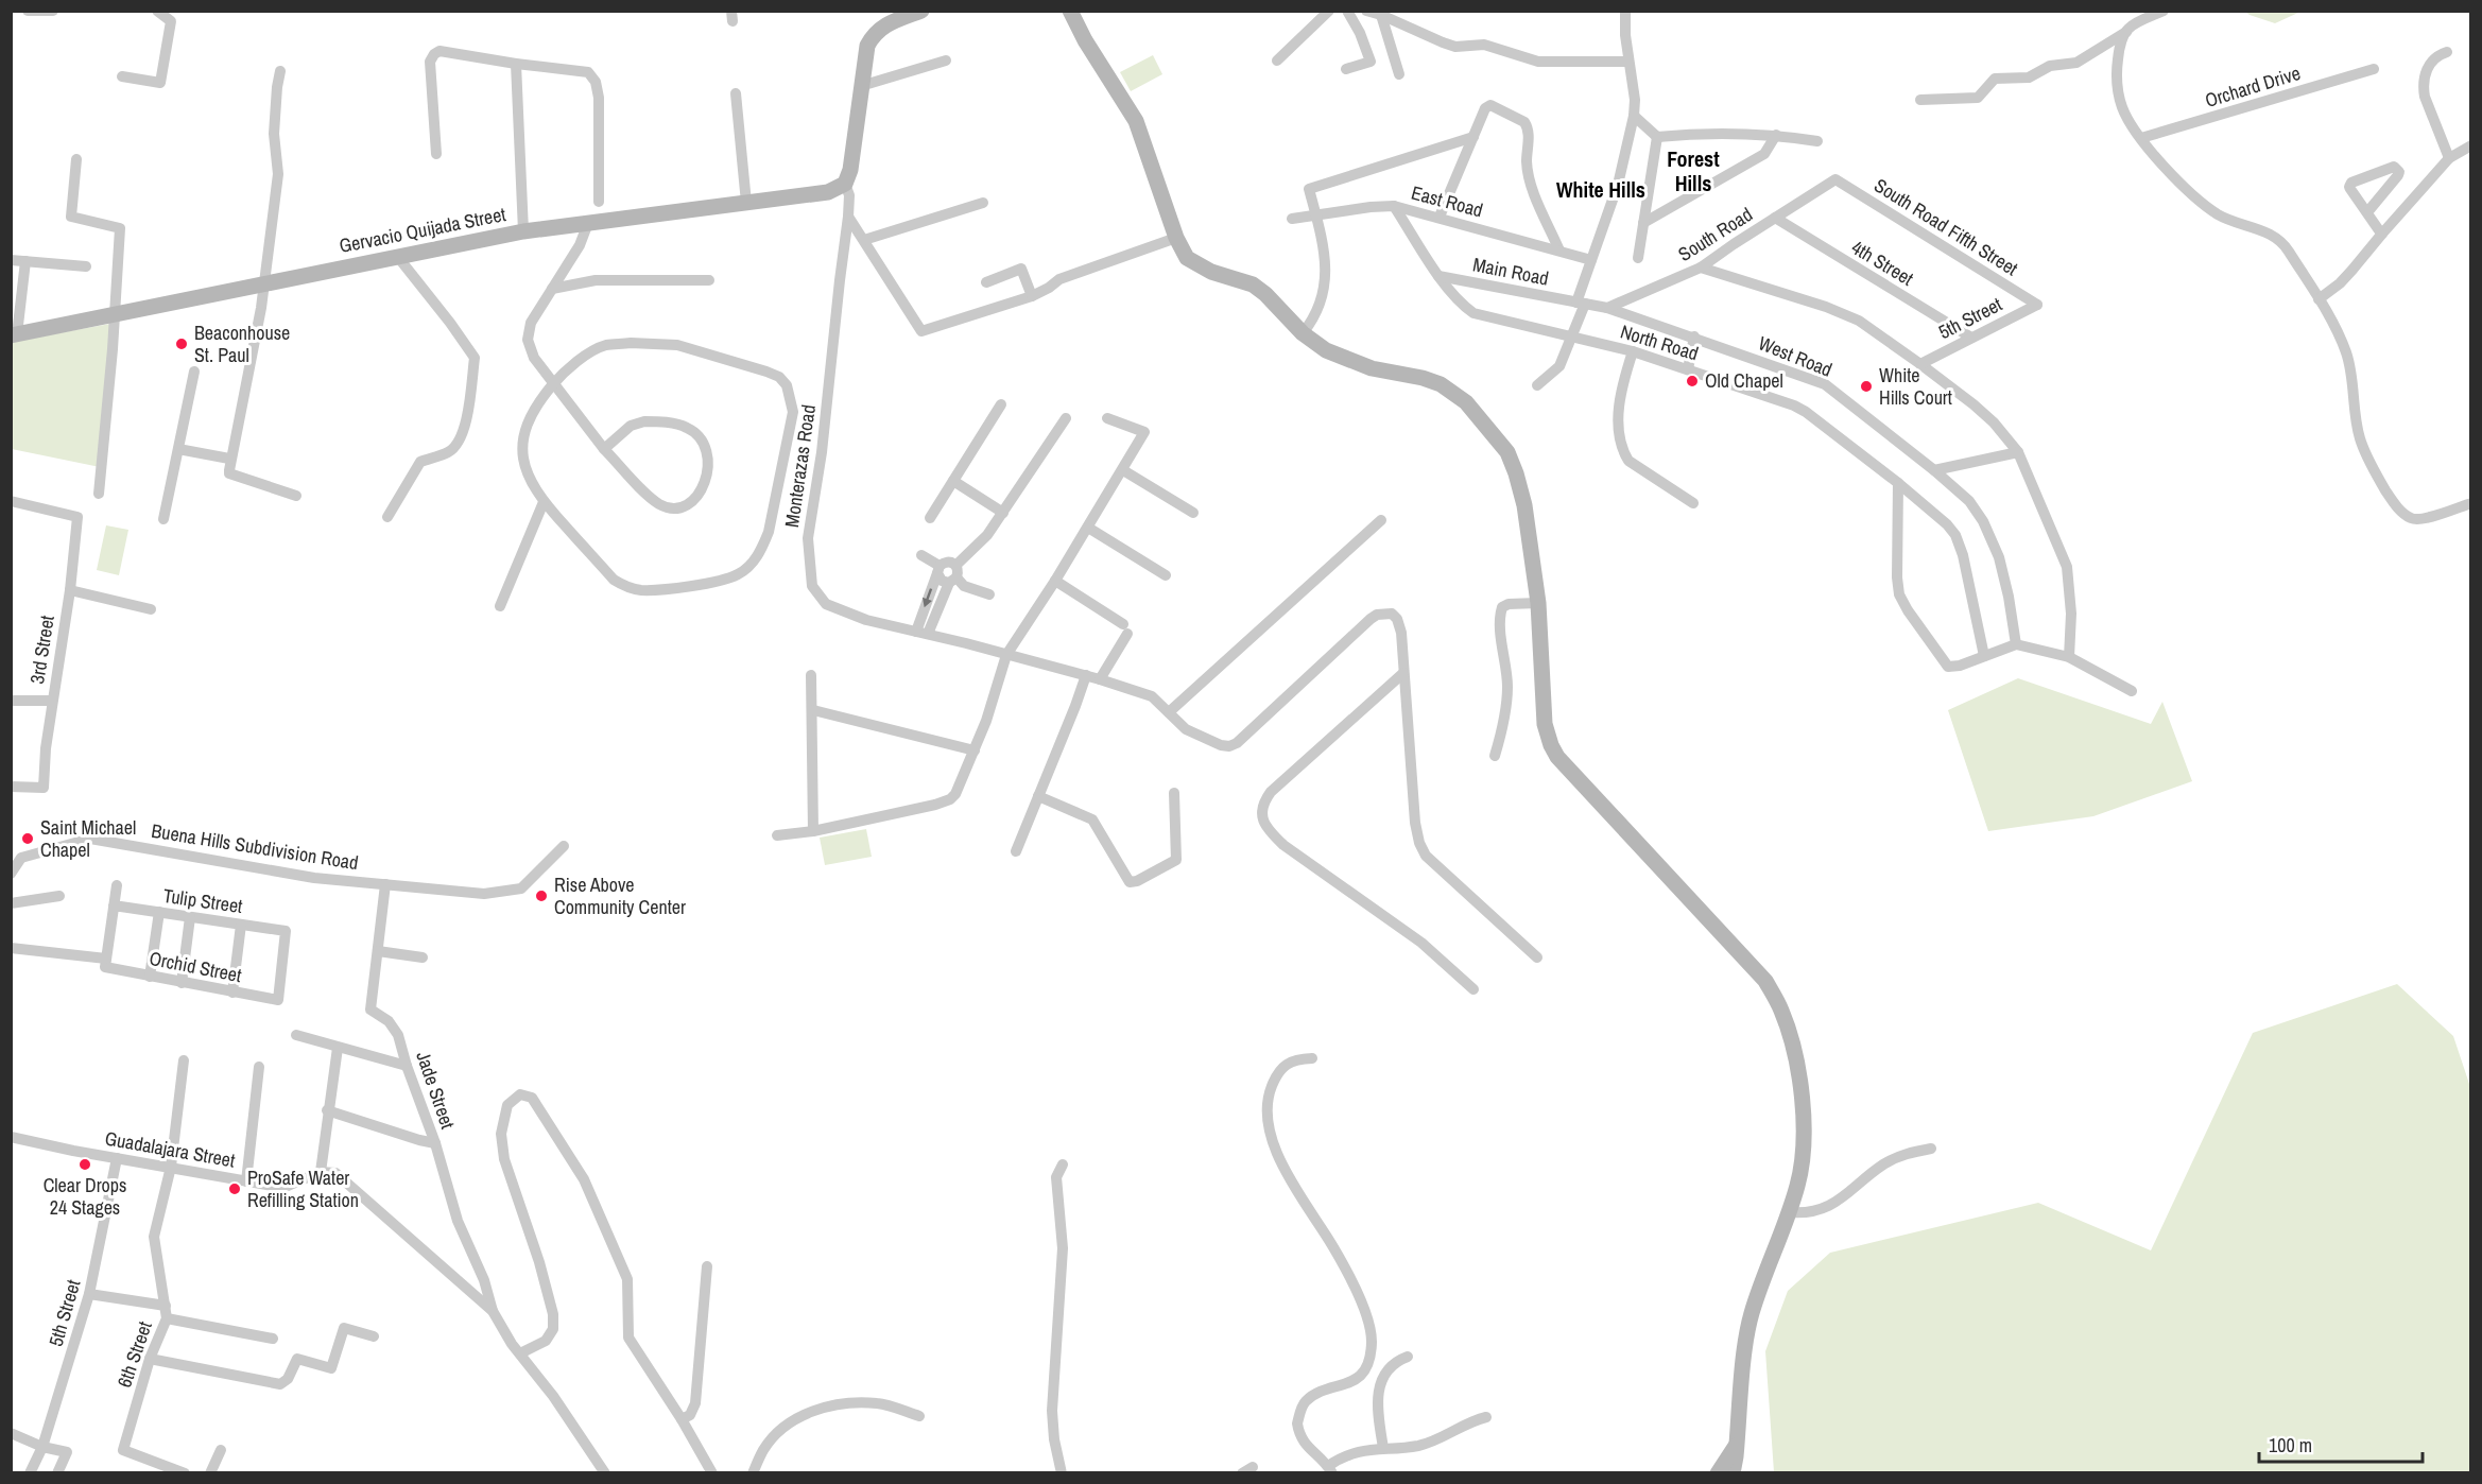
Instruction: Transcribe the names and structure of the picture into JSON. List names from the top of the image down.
{
  "streets": {
    "street": [
      "Orchard Drive",
      "East Road",
      "South Road Fifth Street",
      "Gervacio Quijada Street",
      "South Road",
      "4th Street",
      "Main Road",
      "5th Street",
      "North Road",
      "West Road",
      "Monterazas Road",
      "3rd Street",
      "Buena Hills Subdivision Road",
      "Tulip Street",
      "Orchid Street",
      "Jade Street",
      "Guadalajara Street",
      "6th Street"
    ]
  },
  "crossings": [
    ["East Road", "North Road"],
    ["South Road Fifth Street", "South Road"],
    ["South Road Fifth Street", "5th Street"],
    ["Gervacio Quijada Street", "Monterazas Road"],
    ["South Road", "4th Street"],
    ["South Road", "West Road"],
    ["4th Street", "5th Street"],
    ["Main Road", "North Road"],
    ["Main Road", "West Road"],
    ["5th Street", "Guadalajara Street"],
    ["Buena Hills Subdivision Road", "Jade Street"],
    ["Tulip Street", "Orchid Street"],
    ["Guadalajara Street", "6th Street"]
  ],
  "districts": ["Forest Hills", "White Hills"],
  "places": [
    "Beaconhouse St. Paul",
    "Old Chapel",
    "White Hills Court",
    "Saint Michael Chapel",
    "Rise Above Community Center",
    "Clear Drops 24 Stages",
    "ProSafe Water Refilling Station"
  ],
  "scale_bar": "100 m"
}
